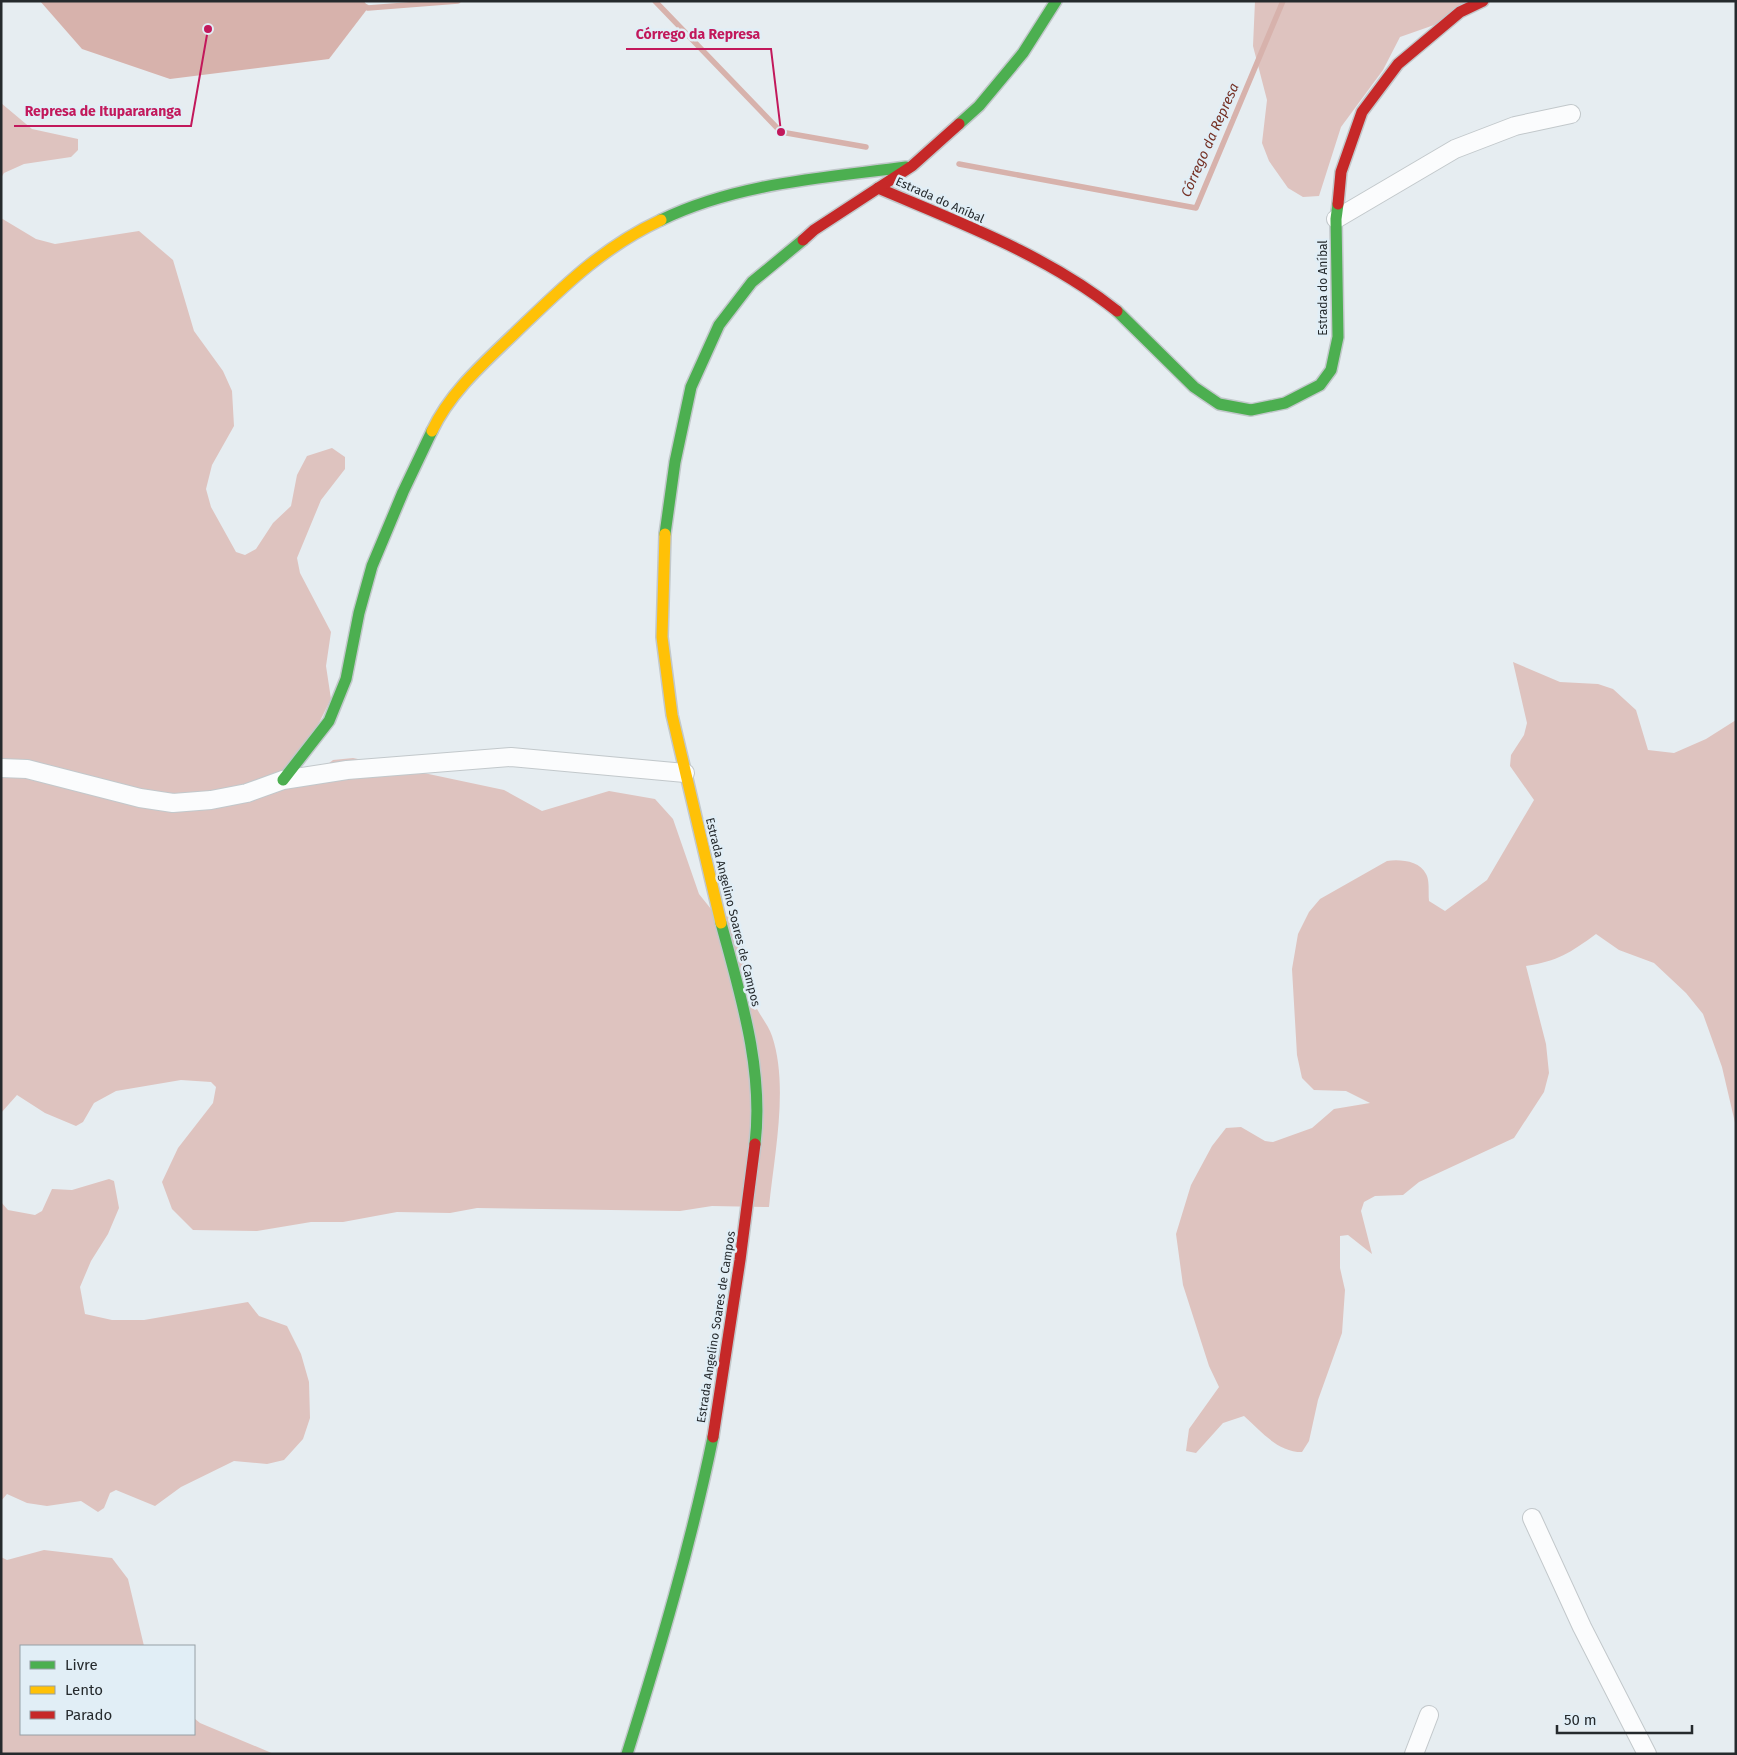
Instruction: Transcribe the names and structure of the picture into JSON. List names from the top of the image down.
{
  "streets": {
    "main road": ["Estrada do Aníbal", "Estrada Angelino Soares de Campos"]
  },
  "crossings": [
    ["Estrada do Aníbal", "Estrada Angelino Soares de Campos"]
  ],
  "water": ["Córrego da Represa"],
  "places": ["Represa de Itupararanga", "Córrego da Represa"],
  "legend": ["Livre", "Lento", "Parado"],
  "scale_bar": "50 m"
}
